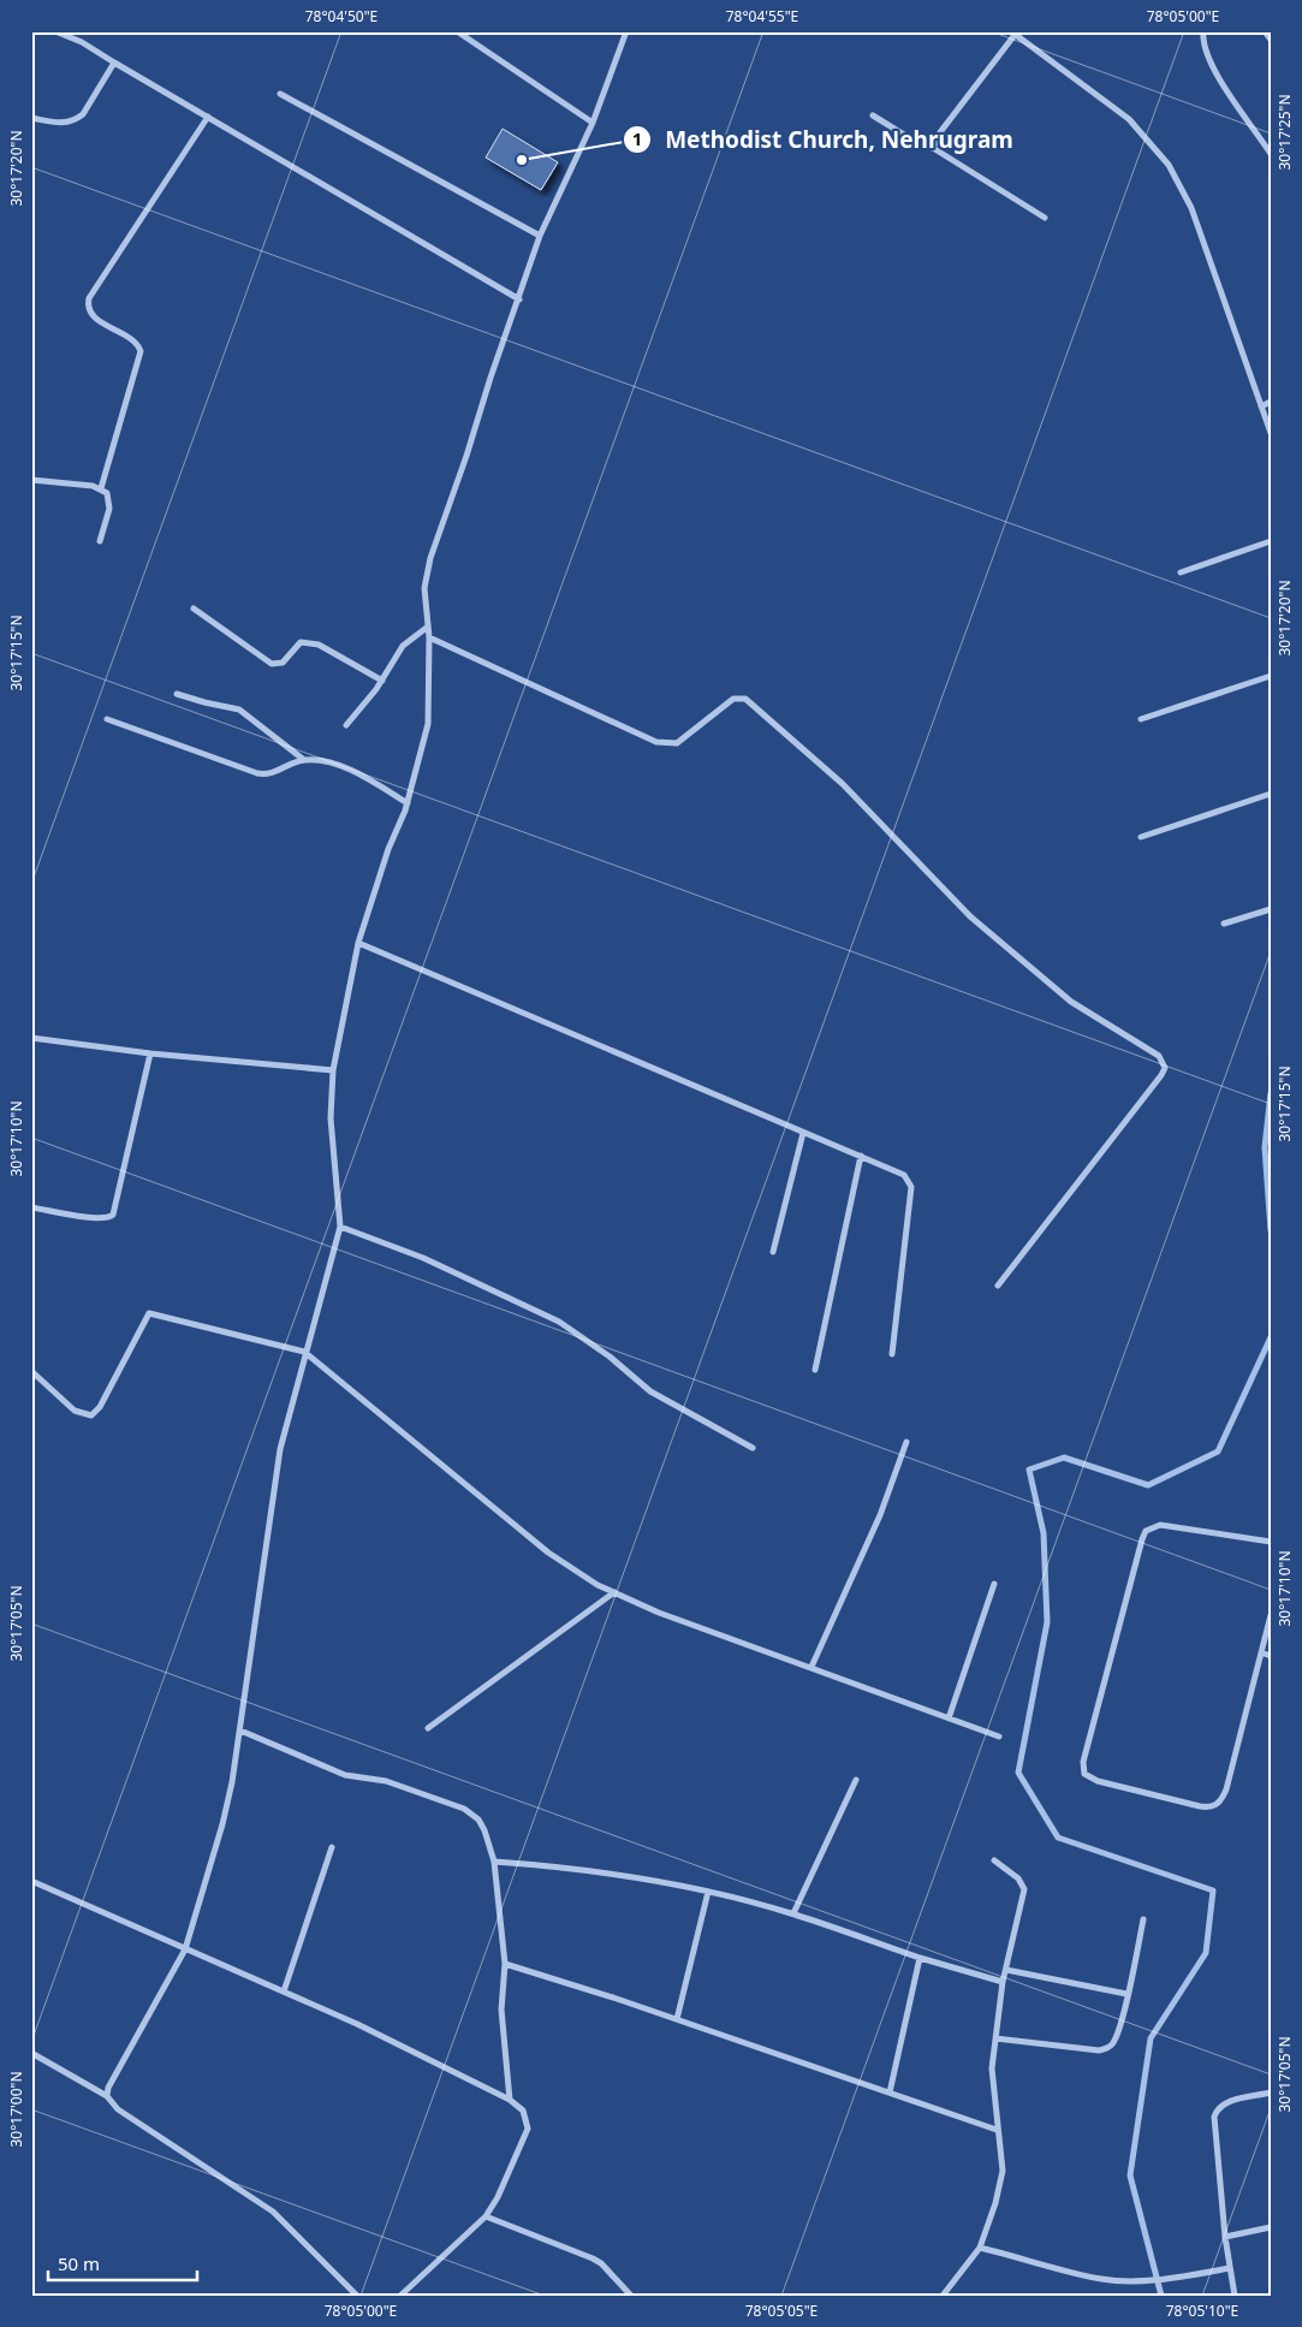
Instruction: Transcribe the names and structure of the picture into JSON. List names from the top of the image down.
{
  "places": ["Methodist Church, Nehrugram"],
  "scale_bar": "50 m",
  "coordinates": [
    "78°04'50\"E",
    "78°04'55\"E",
    "78°05'00\"E",
    "30°17'25\"N",
    "30°17'20\"N",
    "30°17'15\"N",
    "30°17'10\"N",
    "30°17'05\"N",
    "30°17'00\"N",
    "78°05'05\"E",
    "78°05'10\"E"
  ]
}
